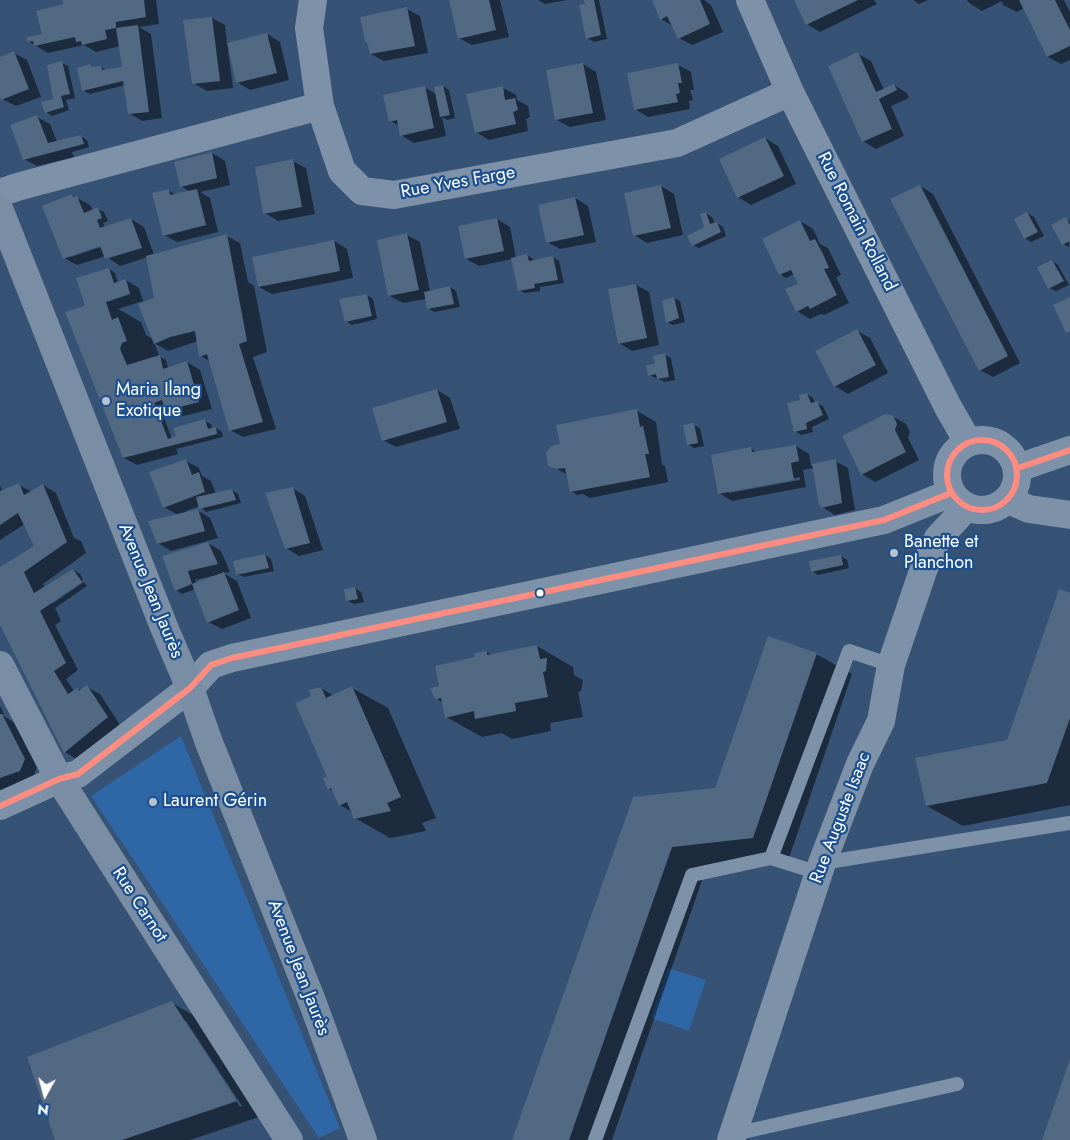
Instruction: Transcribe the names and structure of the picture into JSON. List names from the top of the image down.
{
  "streets": {
    "main road": ["Avenue Jean Jaurès", "Rue Carnot"],
    "street": ["Rue Yves Farge", "Rue Romain Rolland", "Rue Auguste Isaac"]
  },
  "crossings": [
    ["Rue Yves Farge", "Rue Romain Rolland"],
    ["Rue Romain Rolland", "Rue Auguste Isaac"]
  ],
  "places": ["Maria Ilang Exotique", "Banette et Planchon", "Laurent Gérin"],
  "north": "bottom"
}
